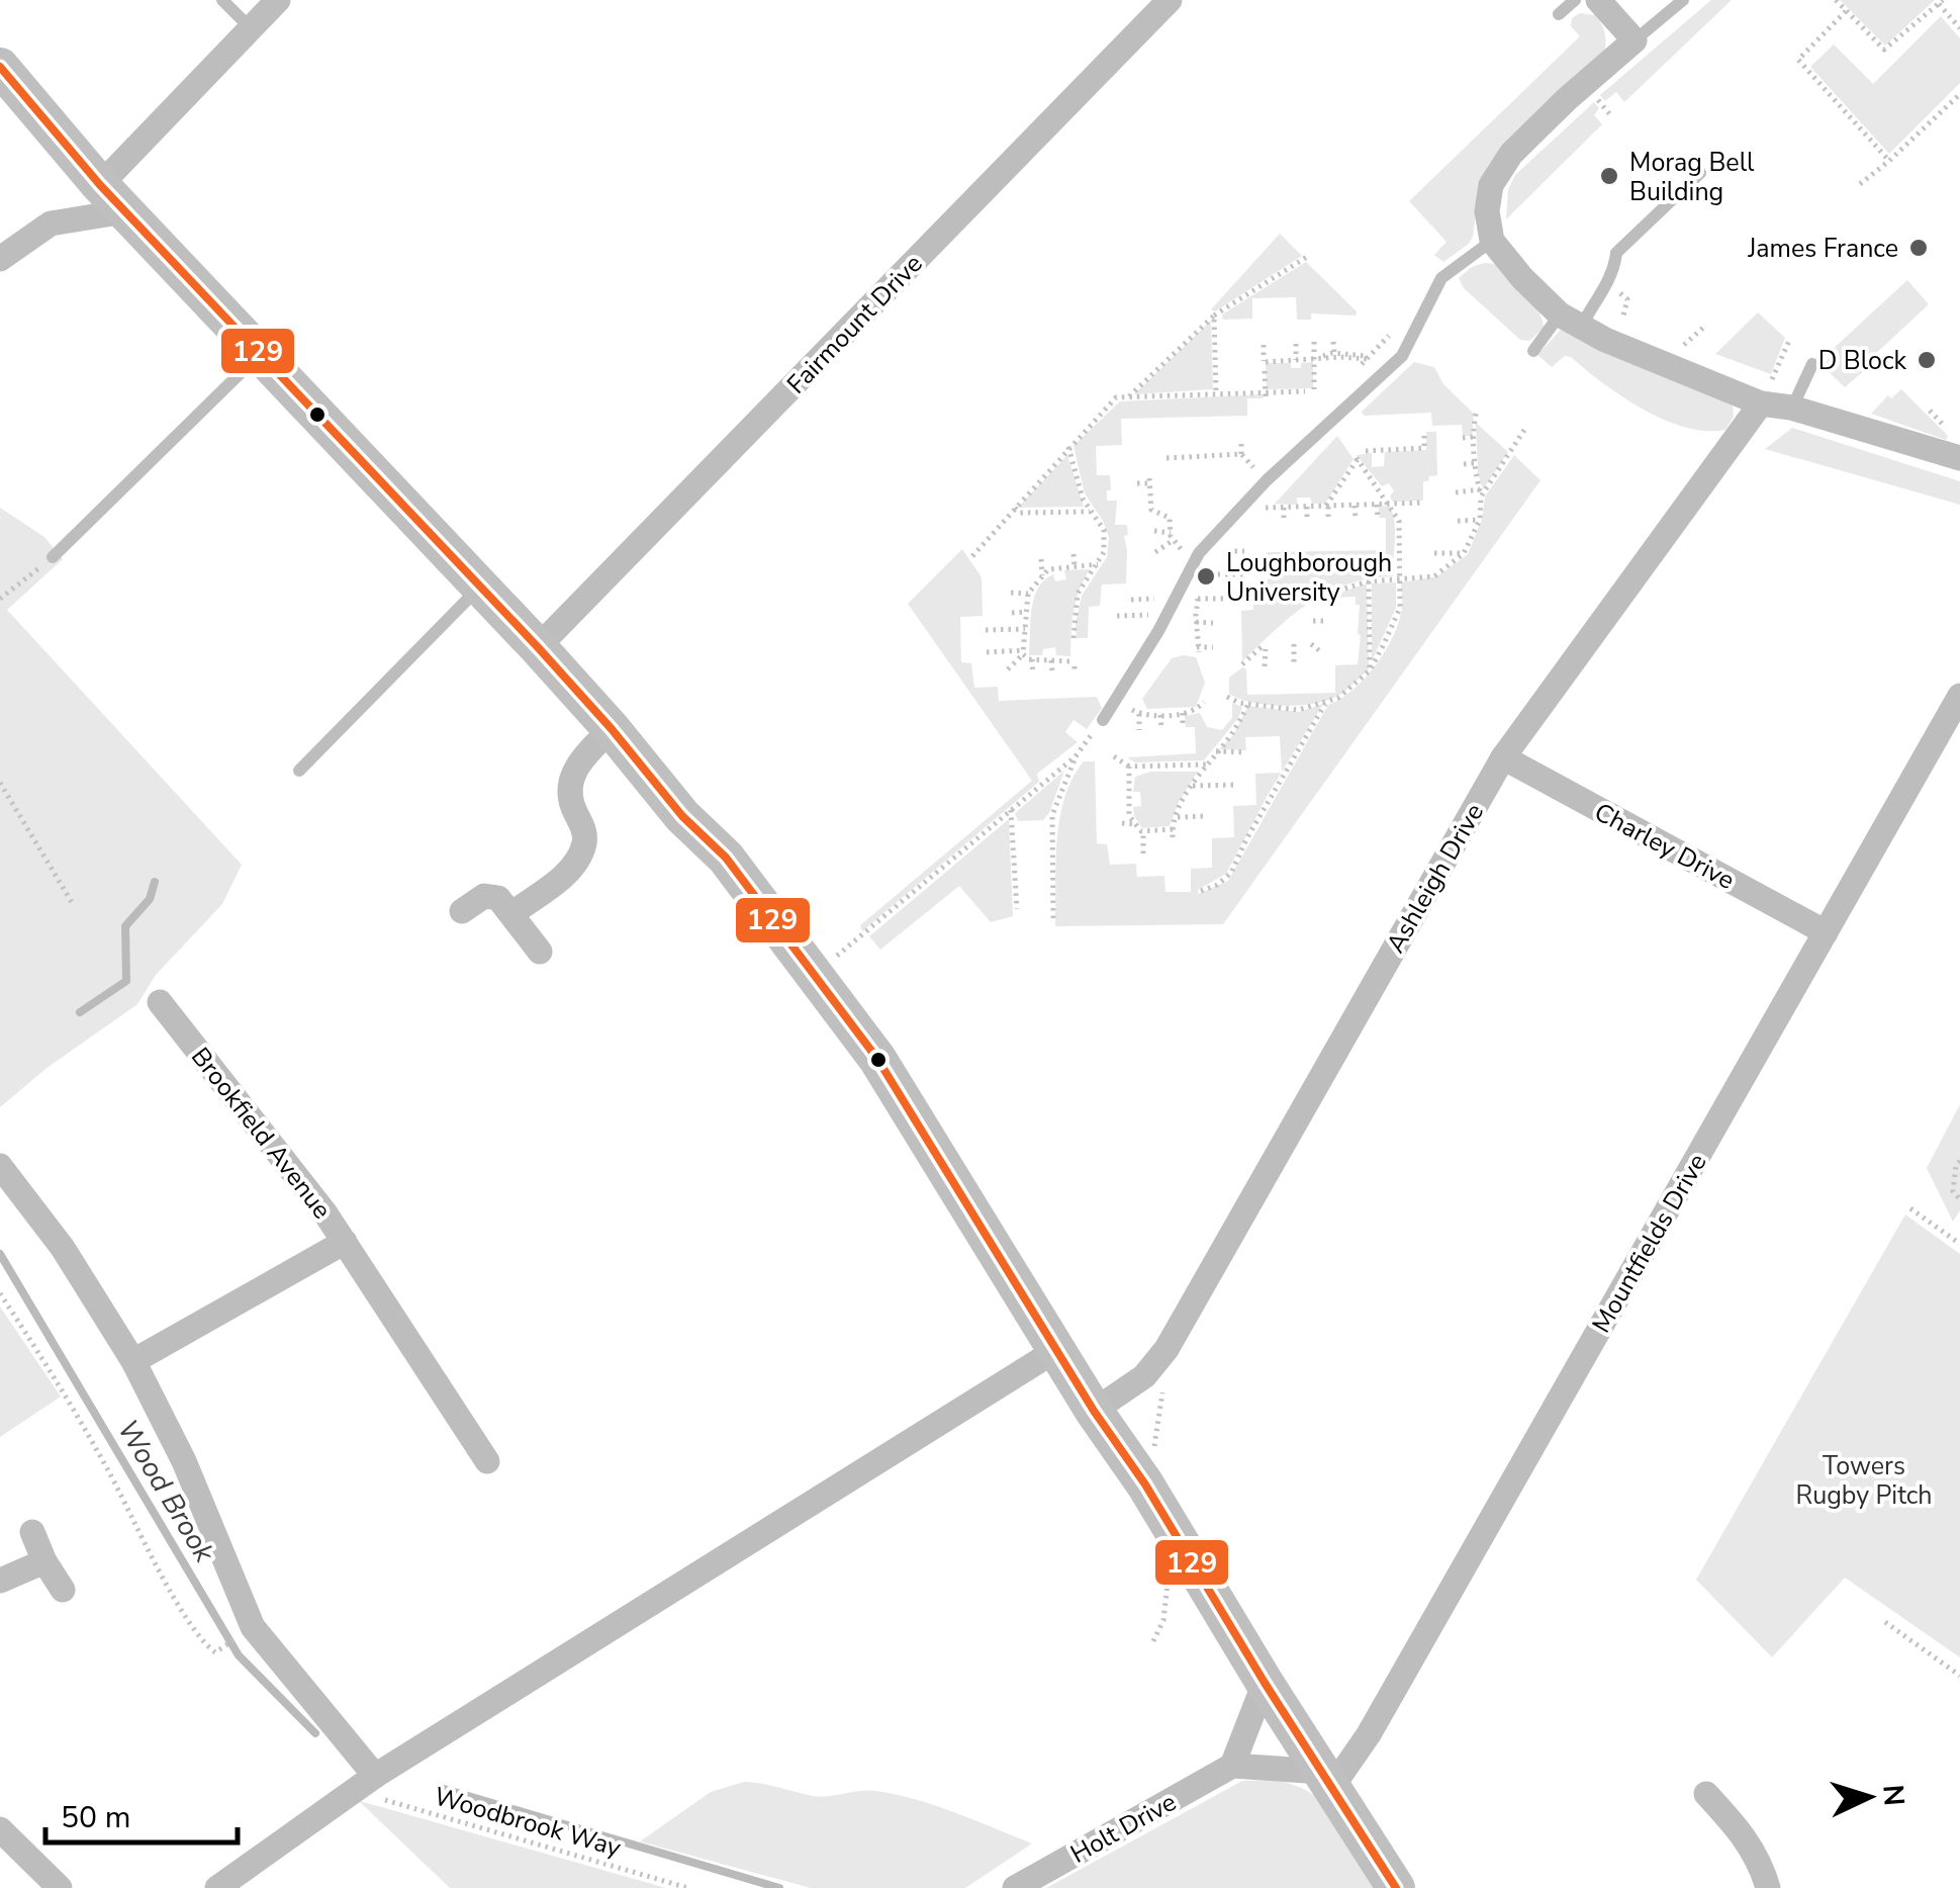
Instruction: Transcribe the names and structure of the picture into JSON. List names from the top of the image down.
{
  "streets": {
    "street": [
      "Fairmount Drive",
      "Charley Drive",
      "Ashleigh Drive",
      "Brookfield Avenue",
      "Mountfields Drive",
      "Holt Drive"
    ],
    "path": ["Woodbrook Way"]
  },
  "crossings": [
    ["Charley Drive", "Ashleigh Drive"],
    ["Charley Drive", "Mountfields Drive"]
  ],
  "water": ["Wood Brook"],
  "parks": ["Towers Rugby Pitch"],
  "places": [
    "Morag Bell Building",
    "James France",
    "D Block",
    "Loughborough University"
  ],
  "lines": ["transit line 129"],
  "scale_bar": "50 m",
  "north": "right"
}
